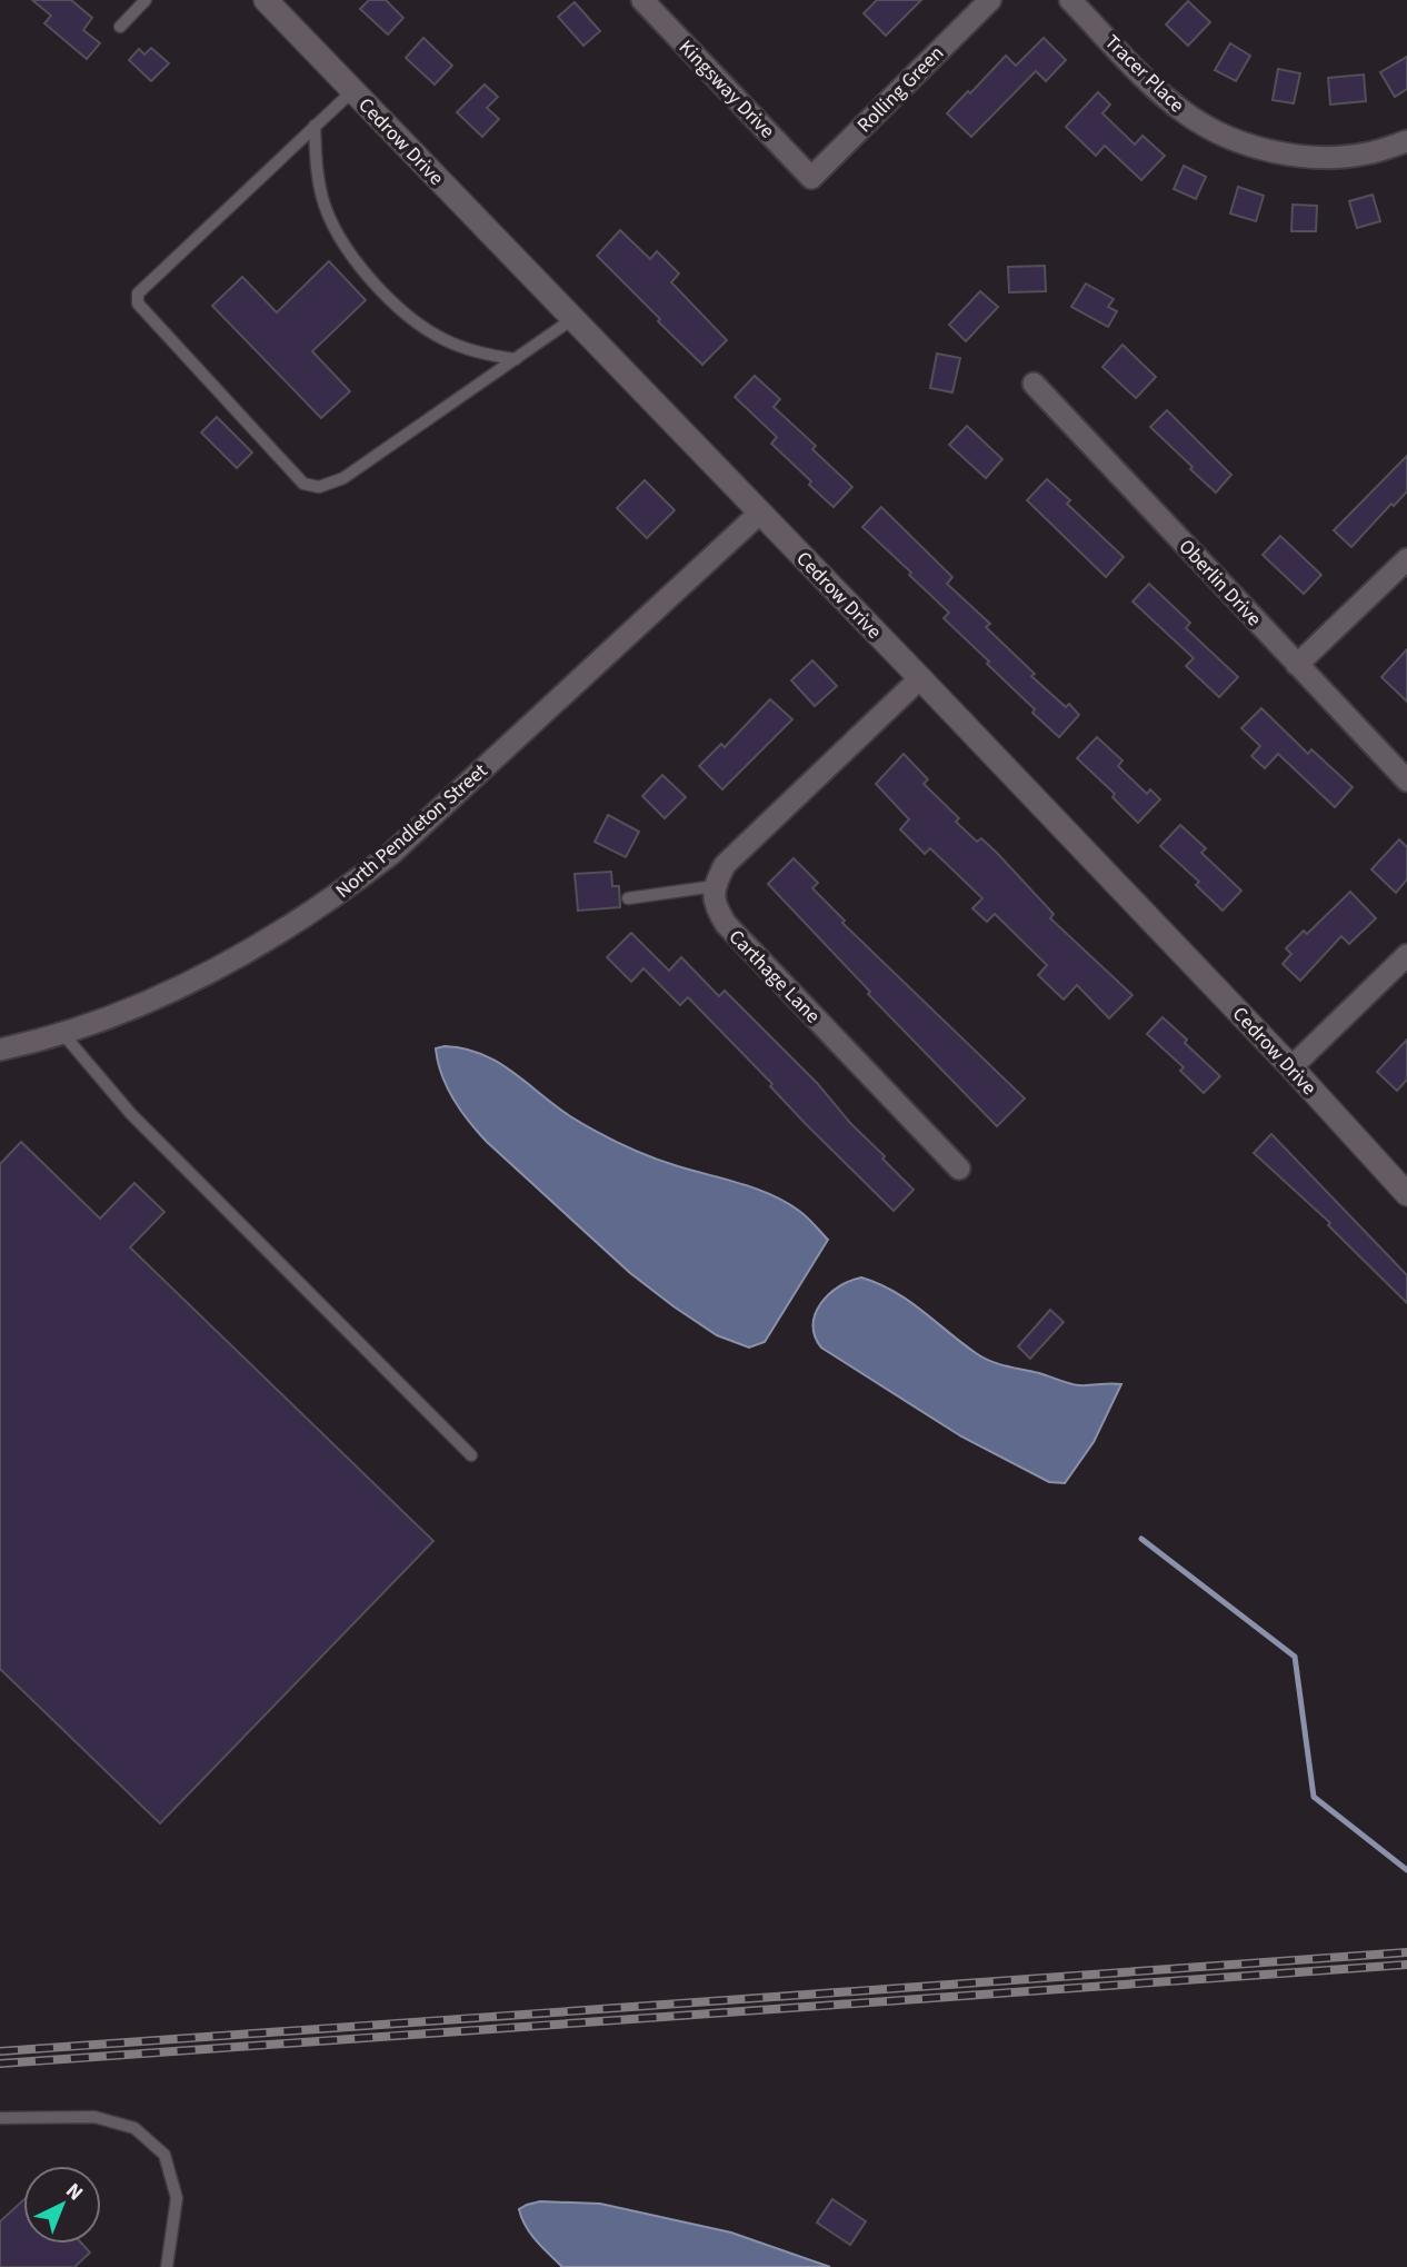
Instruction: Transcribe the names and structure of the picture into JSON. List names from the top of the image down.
{
  "streets": {
    "street": [
      "Tracer Place",
      "Kingsway Drive",
      "Rolling Green",
      "Cedrow Drive",
      "Oberlin Drive",
      "North Pendleton Street",
      "Carthage Lane"
    ]
  },
  "crossings": [
    ["Kingsway Drive", "Rolling Green"],
    ["Cedrow Drive", "North Pendleton Street"]
  ],
  "north": "top right"
}
